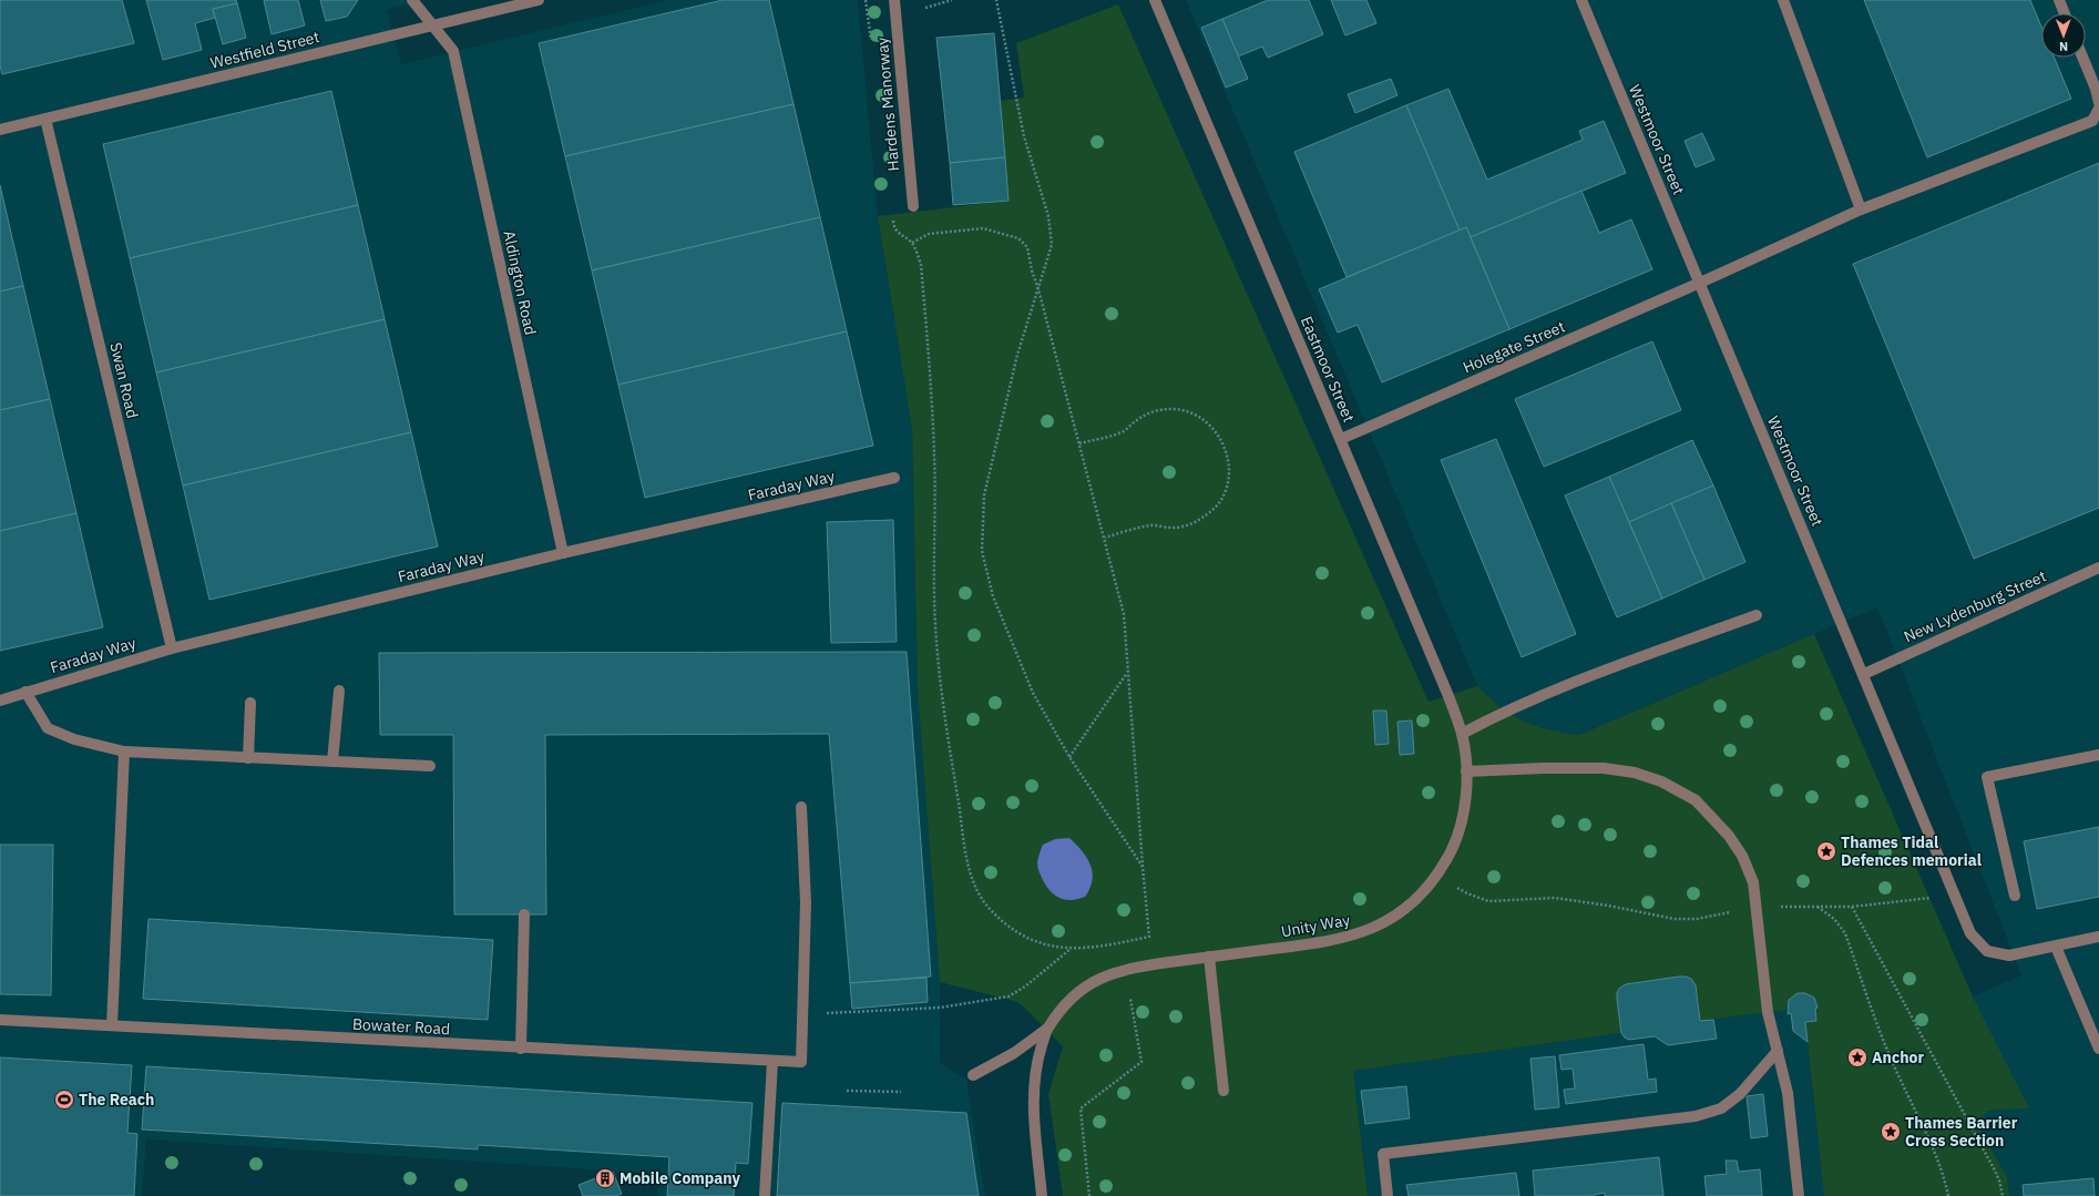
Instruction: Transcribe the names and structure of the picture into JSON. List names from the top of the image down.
{
  "streets": {
    "street": [
      "Westfield Street",
      "Hardens Manorway",
      "Westmoor Street",
      "Aldington Road",
      "Holegate Street",
      "Eastmoor Street",
      "Swan Road",
      "Faraday Way",
      "New Lydenburg Street",
      "Unity Way",
      "Bowater Road"
    ]
  },
  "crossings": [
    ["Westfield Street", "Aldington Road"],
    ["Westfield Street", "Swan Road"],
    ["Westmoor Street", "Holegate Street"],
    ["Westmoor Street", "New Lydenburg Street"],
    ["Aldington Road", "Faraday Way"],
    ["Holegate Street", "Eastmoor Street"],
    ["Eastmoor Street", "Unity Way"],
    ["Swan Road", "Faraday Way"]
  ],
  "places": {
    "place": ["Thames Tidal Defences memorial", "Anchor", "Thames Barrier Cross Section"],
    "sports": ["The Reach"],
    "building": ["Mobile Company"]
  },
  "north": "bottom"
}
